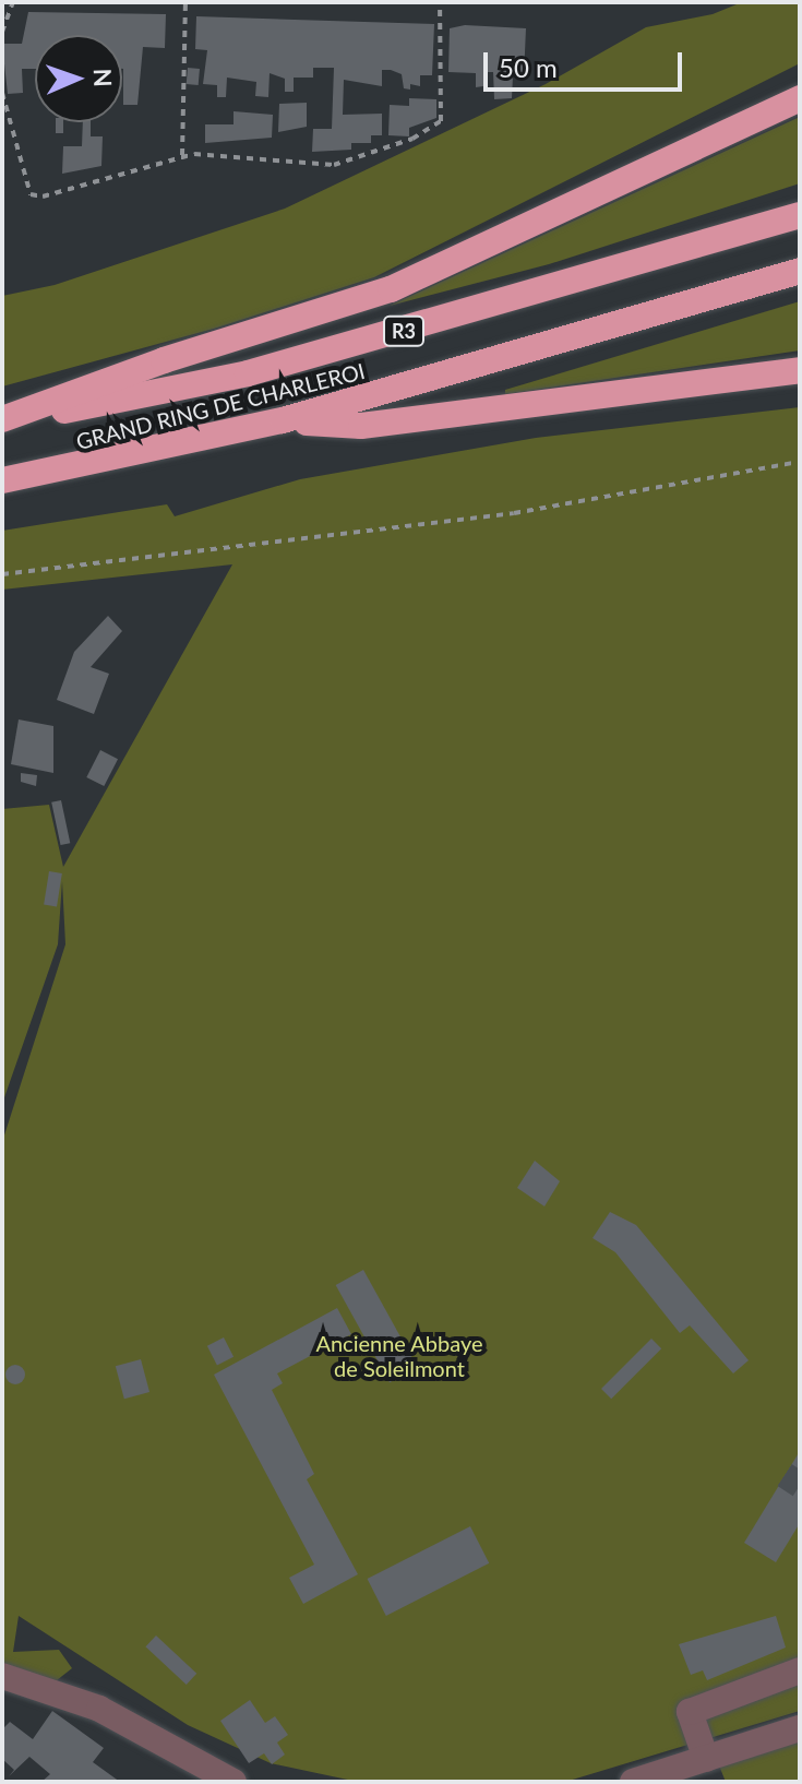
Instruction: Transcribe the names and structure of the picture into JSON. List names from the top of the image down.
{
  "streets": {
    "highway": ["R3", "GRAND RING DE CHARLEROI"]
  },
  "parks": ["Ancienne Abbaye de Soleilmont"],
  "scale_bar": "50 m",
  "north": "right"
}
